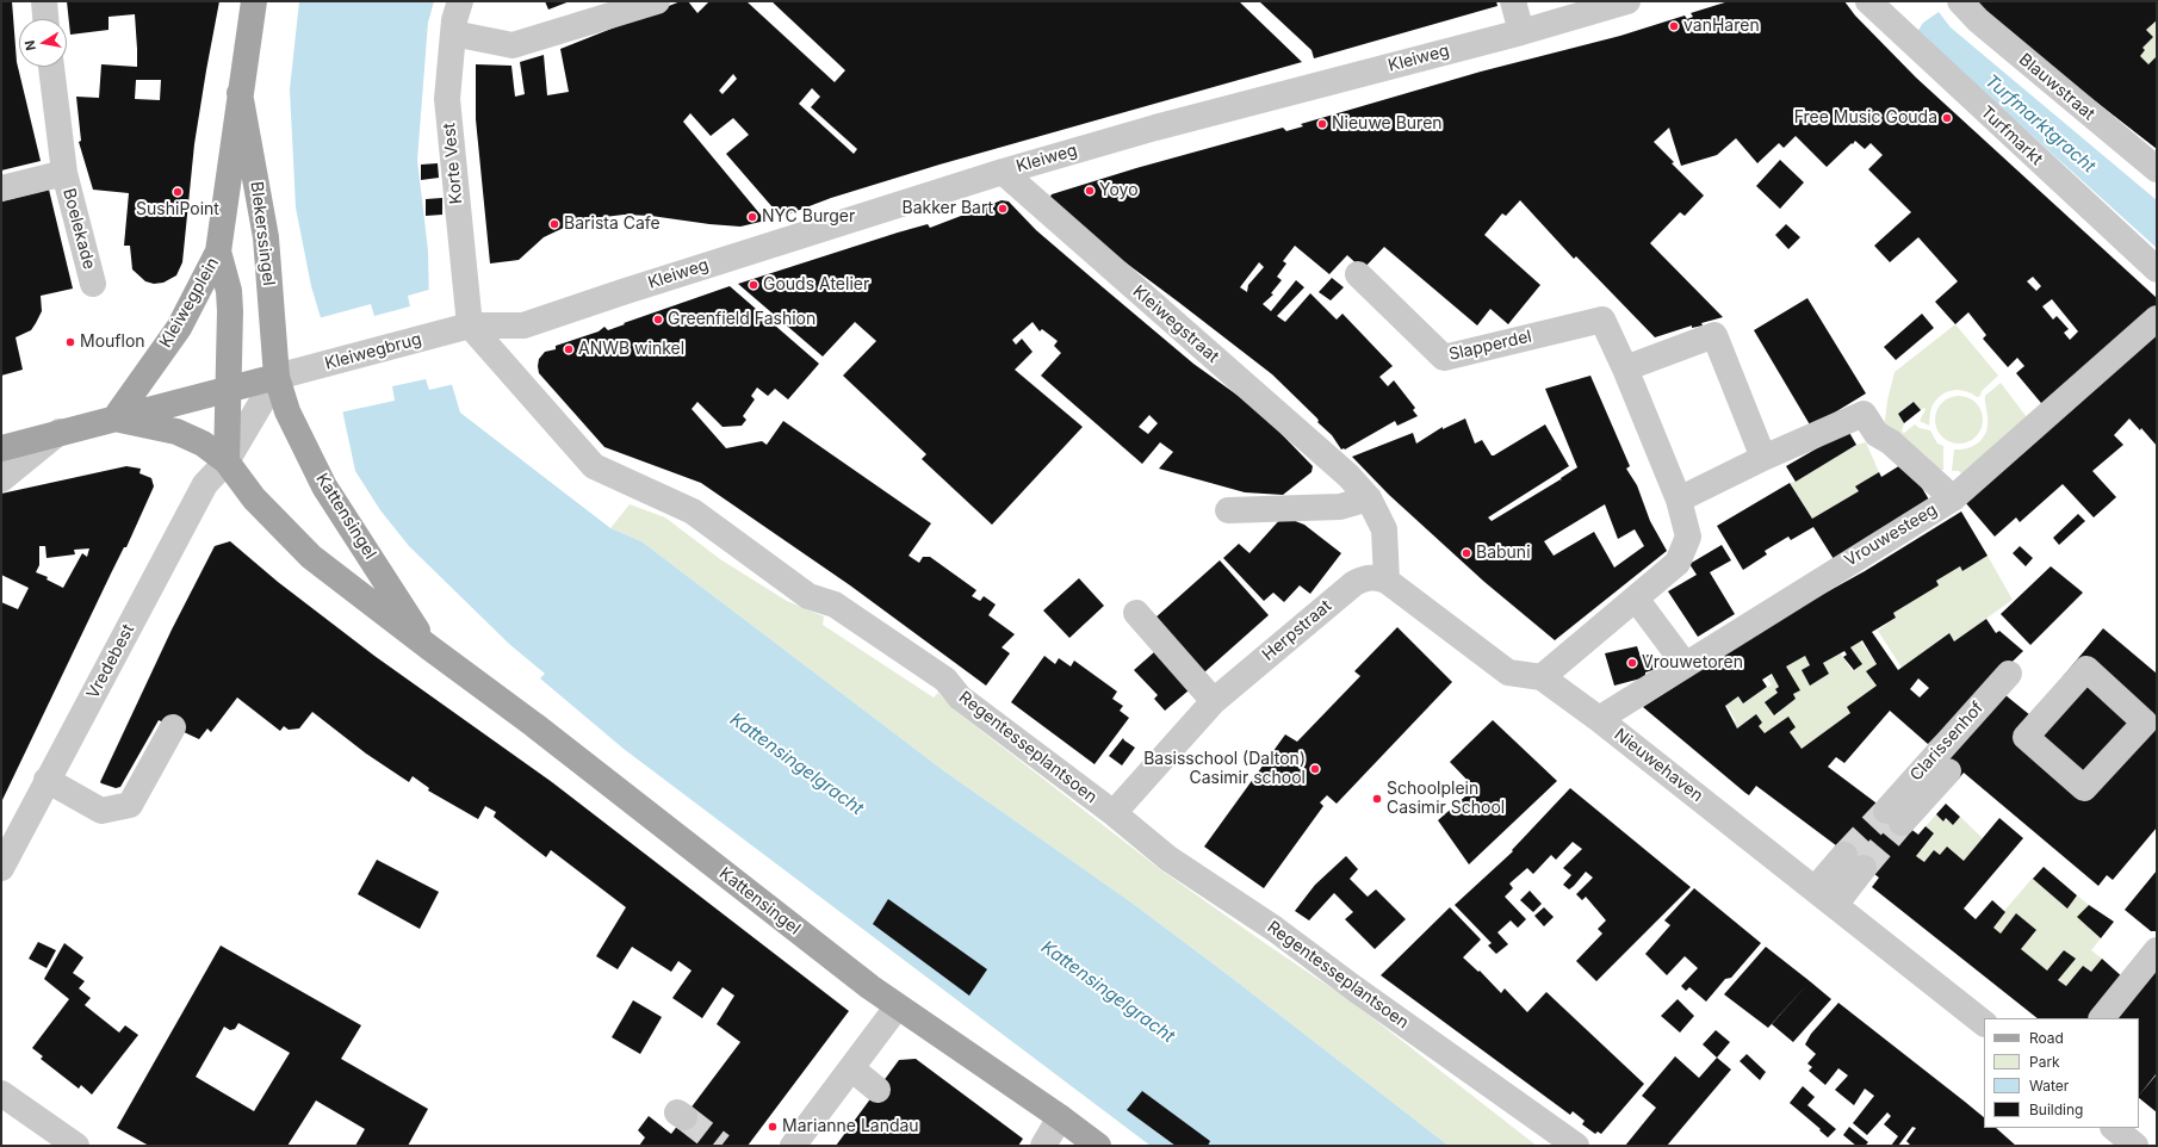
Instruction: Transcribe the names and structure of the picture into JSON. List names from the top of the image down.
{
  "streets": {
    "main road": ["Blekerssingel", "Kleiwegplein", "Kattensingel"],
    "street": [
      "Kleiweg",
      "Blauwstraat",
      "Turfmarkt",
      "Korte Vest",
      "Boelekade",
      "Kleiwegstraat",
      "Slapperdel",
      "Kleiwegbrug",
      "Vrouwesteeg",
      "Herpstraat",
      "Vredebest",
      "Clarissenhof",
      "Regentesseplantsoen",
      "Nieuwehaven"
    ]
  },
  "crossings": [
    ["Kleiweg", "Korte Vest"],
    ["Kleiweg", "Kleiwegstraat"],
    ["Kleiweg", "Kleiwegbrug"],
    ["Kleiweg", "Regentesseplantsoen"],
    ["Korte Vest", "Kleiwegbrug"],
    ["Korte Vest", "Regentesseplantsoen"],
    ["Blekerssingel", "Kleiwegplein"],
    ["Blekerssingel", "Kleiwegbrug"],
    ["Blekerssingel", "Kattensingel"],
    ["Kleiwegplein", "Kattensingel"],
    ["Kleiwegplein", "Vredebest"],
    ["Slapperdel", "Nieuwehaven"],
    ["Kleiwegbrug", "Kattensingel"],
    ["Kleiwegbrug", "Regentesseplantsoen"],
    ["Kattensingel", "Vredebest"],
    ["Vrouwesteeg", "Nieuwehaven"],
    ["Herpstraat", "Regentesseplantsoen"],
    ["Herpstraat", "Nieuwehaven"]
  ],
  "water": ["Turfmarktgracht", "Kattensingelgracht"],
  "places": [
    "vanHaren",
    "Free Music Gouda",
    "Nieuwe Buren",
    "Yoyo",
    "SushiPoint",
    "Bakker Bart",
    "NYC Burger",
    "Barista Cafe",
    "Gouds Atelier",
    "Greenfield Fashion",
    "Mouflon",
    "ANWB winkel",
    "Babuni",
    "Vrouwetoren",
    "Basisschool (Dalton) Casimir school",
    "Schoolplein Casimir School",
    "Marianne Landau"
  ],
  "legend": [
    "Road",
    "Park",
    "Water",
    "Building"
  ],
  "north": "left"
}
